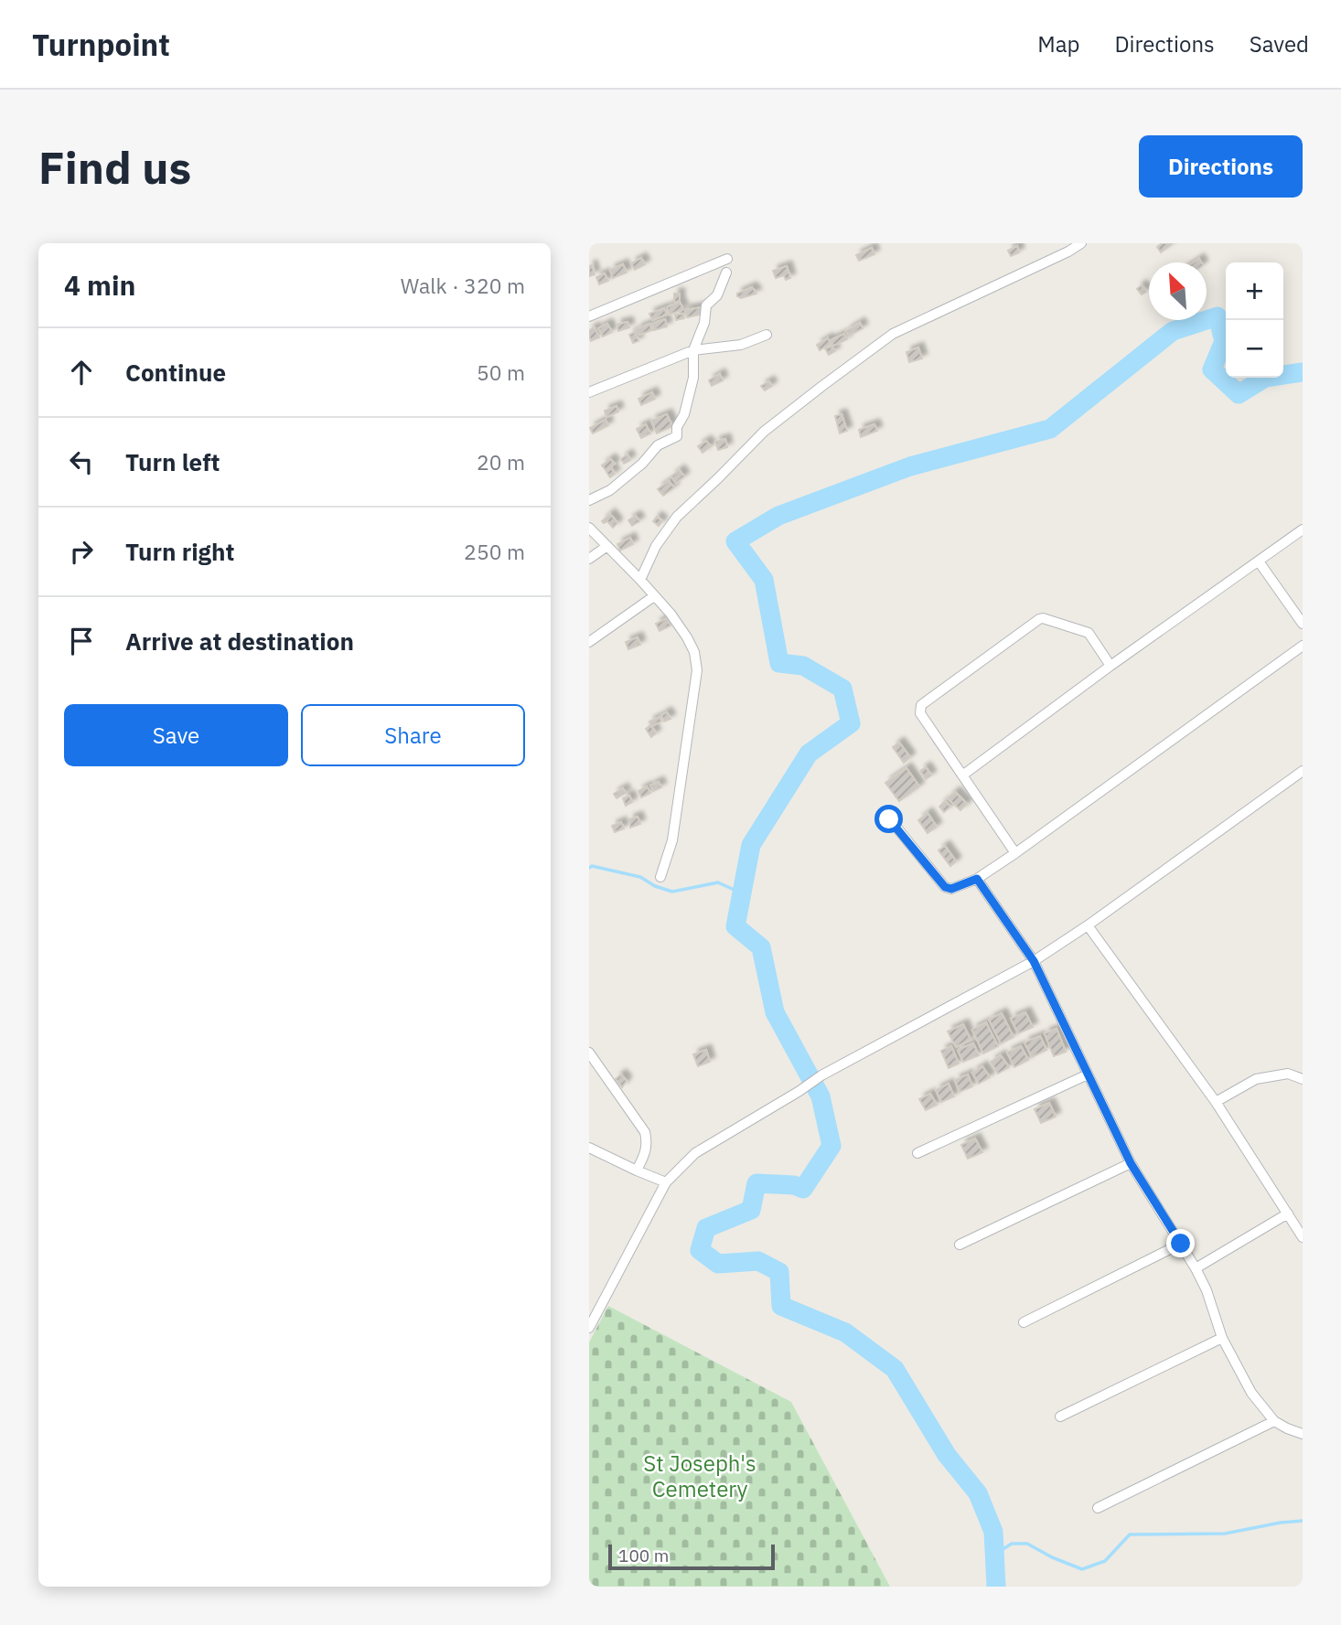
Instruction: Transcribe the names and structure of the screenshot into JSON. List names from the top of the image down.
{
  "parks": ["St Joseph's Cemetery"],
  "scale_bar": "100 m",
  "north": "top left",
  "page": {
    "header": "Turnpoint",
    "nav": ["Map", "Directions", "Saved"],
    "buttons": [
      "Directions",
      ["Save", "Share"]
    ],
    "title": "Find us",
    "heading": ["4 min", "Walk · 320 m"],
    "map_buttons": ["+", "−"],
    "list": [
      ["Continue", "50 m"],
      ["Turn left", "20 m"],
      ["Turn right", "250 m"],
      "Arrive at destination"
    ],
    "scale": "100 m"
  }
}
